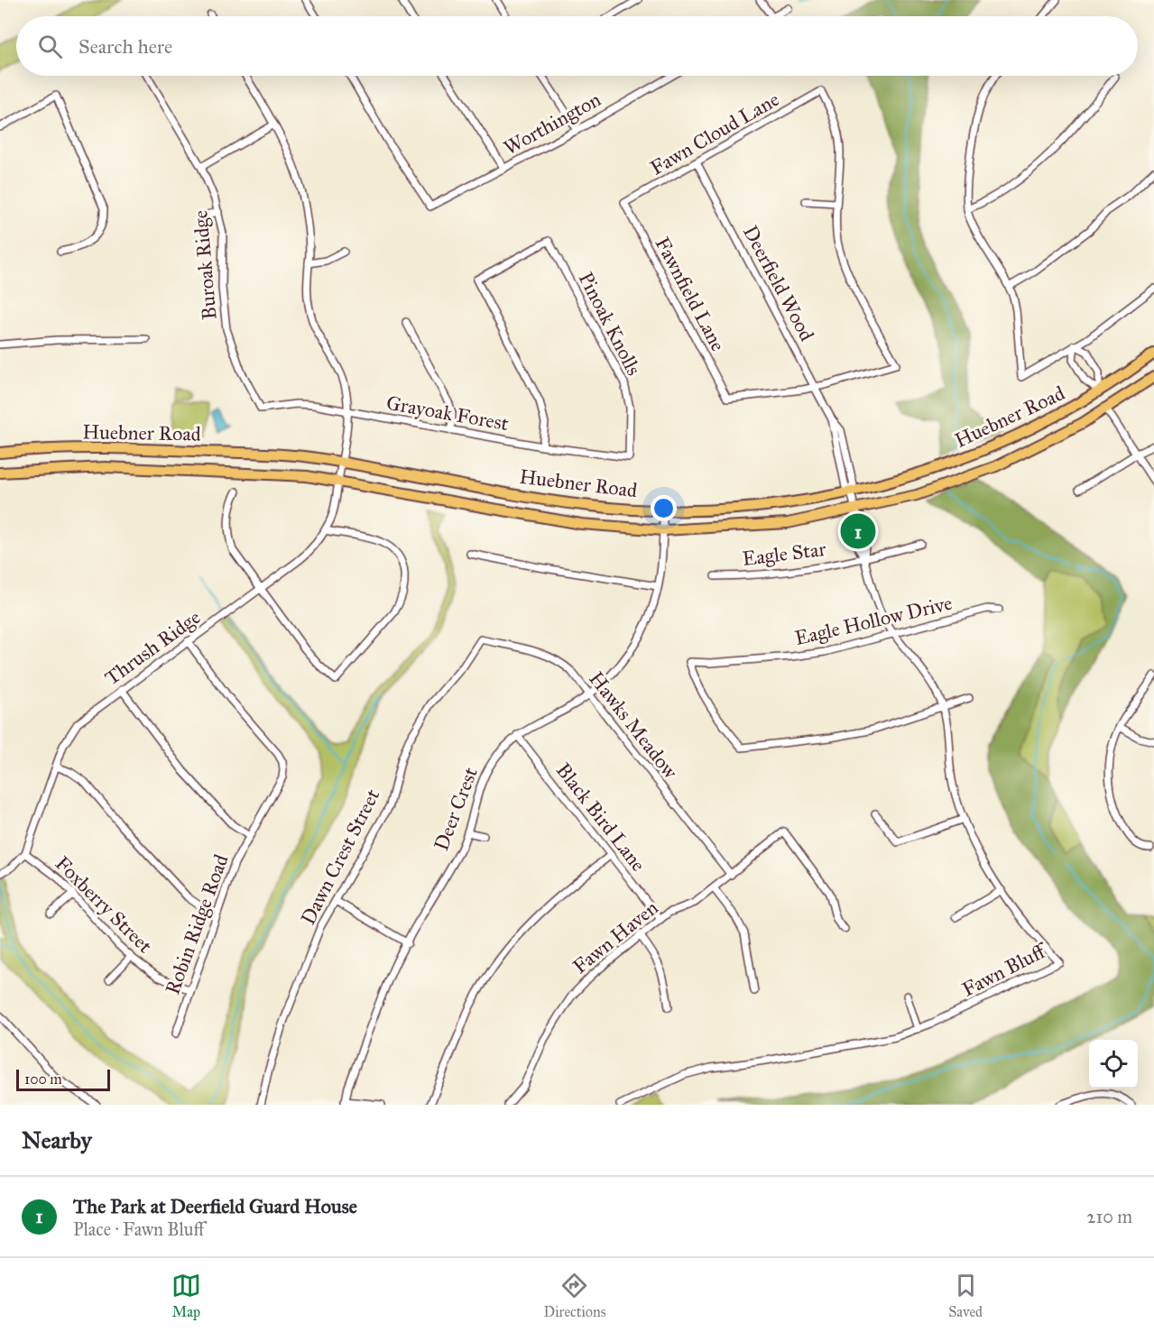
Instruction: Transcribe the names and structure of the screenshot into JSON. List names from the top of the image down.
{
  "streets": {
    "main road": ["Huebner Road"],
    "street": [
      "Worthington",
      "Fawn Cloud Lane",
      "Buroak Ridge",
      "Deerfield Wood",
      "Fawnfield Lane",
      "Pinoak Knolls",
      "Grayoak Forest",
      "Eagle Star",
      "Eagle Hollow Drive",
      "Thrush Ridge",
      "Hawks Meadow",
      "Deer Crest",
      "Black Bird Lane",
      "Dawn Crest Street",
      "Foxberry Street",
      "Robin Ridge Road",
      "Fawn Haven",
      "Fawn Bluff"
    ]
  },
  "crossings": [
    ["Fawn Cloud Lane", "Deerfield Wood"],
    ["Fawn Cloud Lane", "Fawnfield Lane"],
    ["Buroak Ridge", "Grayoak Forest"],
    ["Deerfield Wood", "Fawnfield Lane"],
    ["Deerfield Wood", "Huebner Road"],
    ["Pinoak Knolls", "Grayoak Forest"],
    ["Grayoak Forest", "Thrush Ridge"],
    ["Huebner Road", "Thrush Ridge"],
    ["Huebner Road", "Deer Crest"],
    ["Huebner Road", "Fawn Bluff"],
    ["Eagle Star", "Fawn Bluff"],
    ["Eagle Hollow Drive", "Fawn Bluff"],
    ["Thrush Ridge", "Foxberry Street"],
    ["Thrush Ridge", "Robin Ridge Road"],
    ["Hawks Meadow", "Deer Crest"],
    ["Hawks Meadow", "Dawn Crest Street"],
    ["Hawks Meadow", "Fawn Haven"],
    ["Deer Crest", "Black Bird Lane"],
    ["Black Bird Lane", "Fawn Haven"],
    ["Foxberry Street", "Robin Ridge Road"]
  ],
  "scale_bar": "100 m",
  "page": {
    "search": "Search here",
    "pins": "1",
    "scale": "100 m",
    "heading": "Nearby",
    "list": [
      {
        "mark": "1",
        "name": "The Park at Deerfield Guard House",
        "note": "Place · Fawn Bluff",
        "value": "210 m"
      }
    ],
    "nav": ["Map", "Directions", "Saved"]
  }
}
